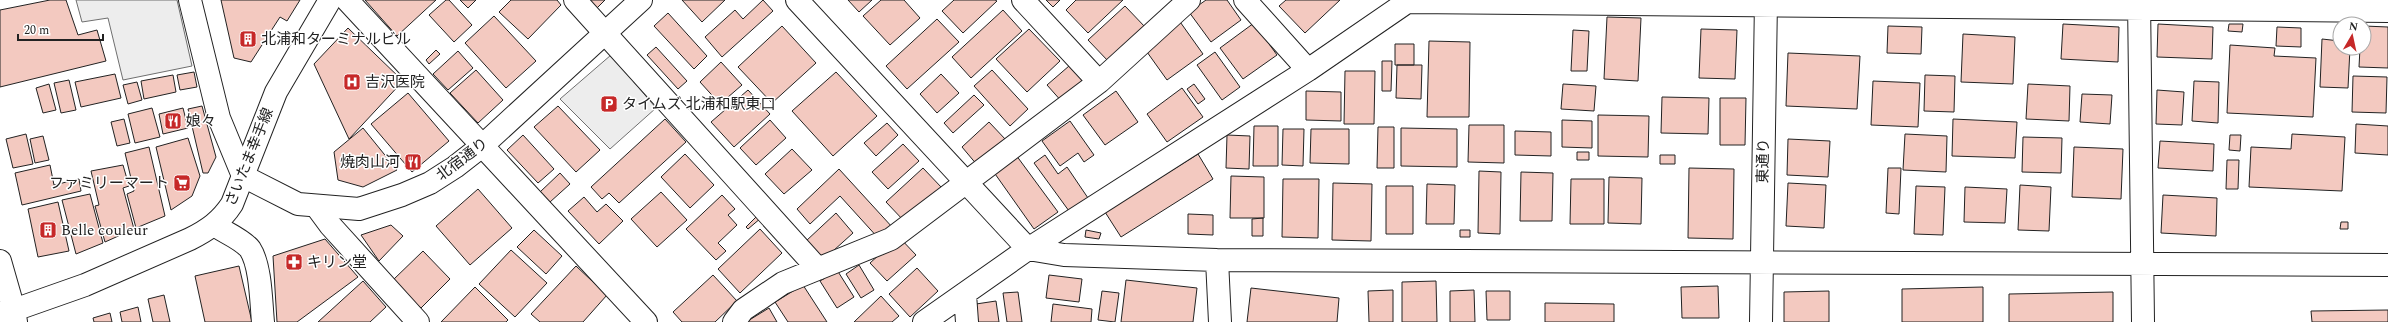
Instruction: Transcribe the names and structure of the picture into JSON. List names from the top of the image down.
{
  "streets": {
    "street": ["さいたま幸手線", "北宿通り", "東通り"]
  },
  "crossings": [
    ["さいたま幸手線", "北宿通り"]
  ],
  "places": {
    "building": ["北浦和ターミナルビル", "Belle couleur"],
    "hospital": ["吉沢医院"],
    "parking": ["タイムズ 北浦和駅東口"],
    "restaurant": ["娘々", "焼肉山河"],
    "supermarket": ["ファミリーマート"],
    "pharmacy": ["キリン堂"]
  },
  "scale_bar": "20 m",
  "north": "top"
}
